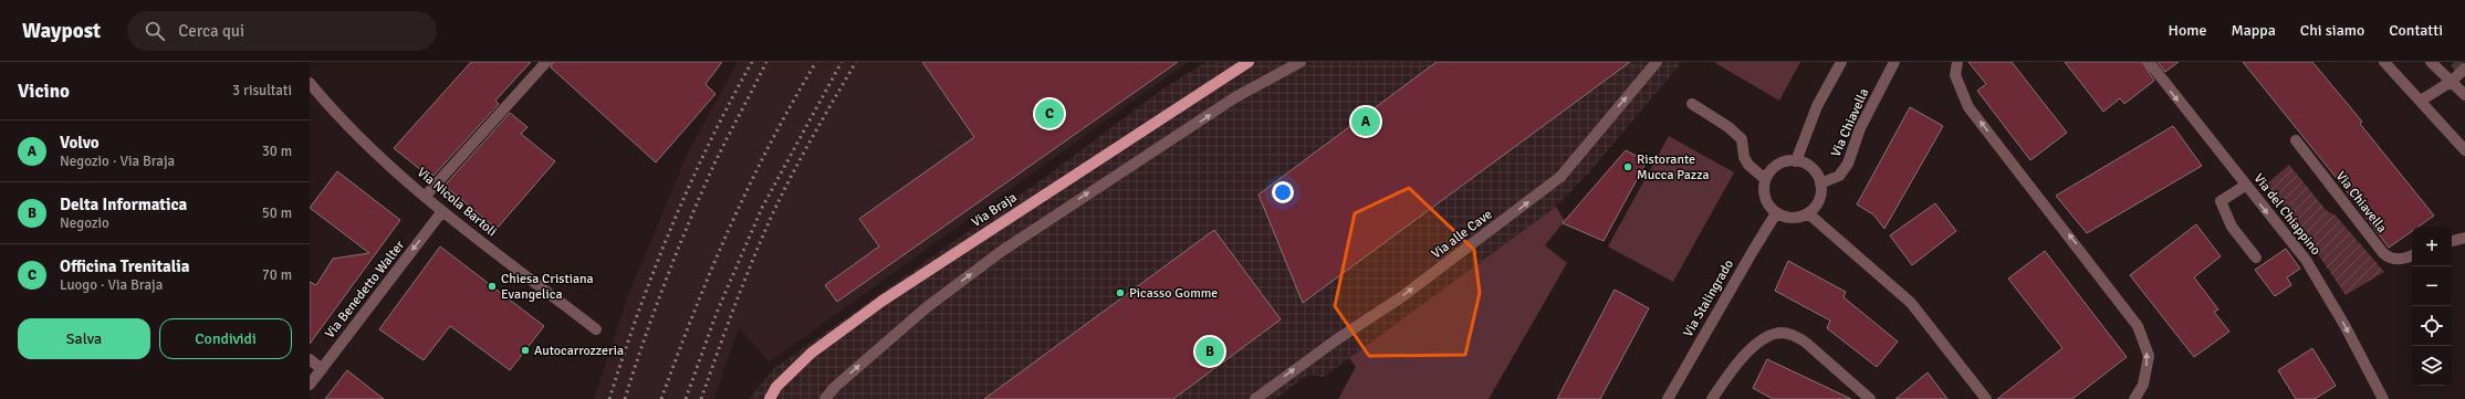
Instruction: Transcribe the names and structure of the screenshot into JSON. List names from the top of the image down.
{
  "streets": {
    "main road": ["Via Braja"],
    "street": [
      "Via Chiavella",
      "Via Nicola Bartoli",
      "Via del Chiappino",
      "Via alle Cave",
      "Via Benedetto Walter",
      "Via Stalingrado"
    ]
  },
  "crossings": [
    ["Via Chiavella", "Via Stalingrado"],
    ["Via Nicola Bartoli", "Via Benedetto Walter"]
  ],
  "one_way": ["Via del Chiappino", "Via alle Cave", "Via Benedetto Walter"],
  "places": [
    "Ristorante Mucca Pazza",
    "Chiesa Cristiana Evangelica",
    "Picasso Gomme",
    "Autocarrozzeria"
  ],
  "page": {
    "header": "Waypost",
    "search": "Cerca qui",
    "nav": [
      "Home",
      "Mappa",
      "Chi siamo",
      "Contatti"
    ],
    "heading": ["Vicino", "3 risultati"],
    "pins": ["C", "A", "B"],
    "list": [
      {
        "mark": "A",
        "name": "Volvo",
        "note": "Negozio · Via Braja",
        "value": "30 m"
      },
      {
        "mark": "B",
        "name": "Delta Informatica",
        "note": "Negozio",
        "value": "50 m"
      },
      {
        "mark": "C",
        "name": "Officina Trenitalia",
        "note": "Luogo · Via Braja",
        "value": "70 m"
      }
    ],
    "map_buttons": ["+", "−"],
    "buttons": ["Salva", "Condividi"]
  }
}
